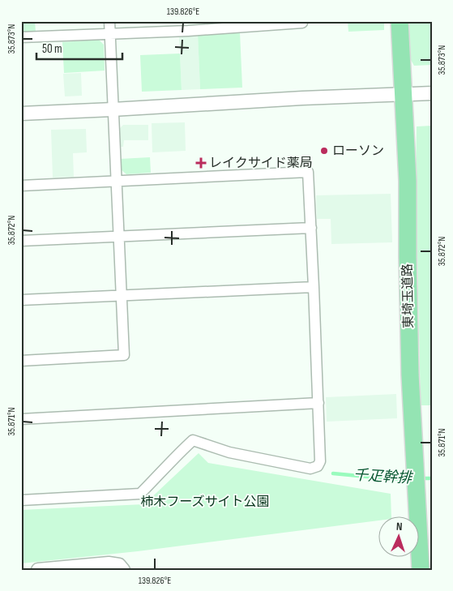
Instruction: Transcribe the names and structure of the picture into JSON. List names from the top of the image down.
{
  "streets": {
    "highway": ["東埼玉道路"]
  },
  "water": ["千疋幹排"],
  "parks": ["柿木フーズサイト公園"],
  "places": {
    "other": ["ローソン"],
    "health": ["レイクサイド薬局"]
  },
  "scale_bar": "50 m",
  "north": "top",
  "coordinates": [
    "139.826°E",
    "35.873°N",
    "35.872°N",
    "35.871°N"
  ]
}
